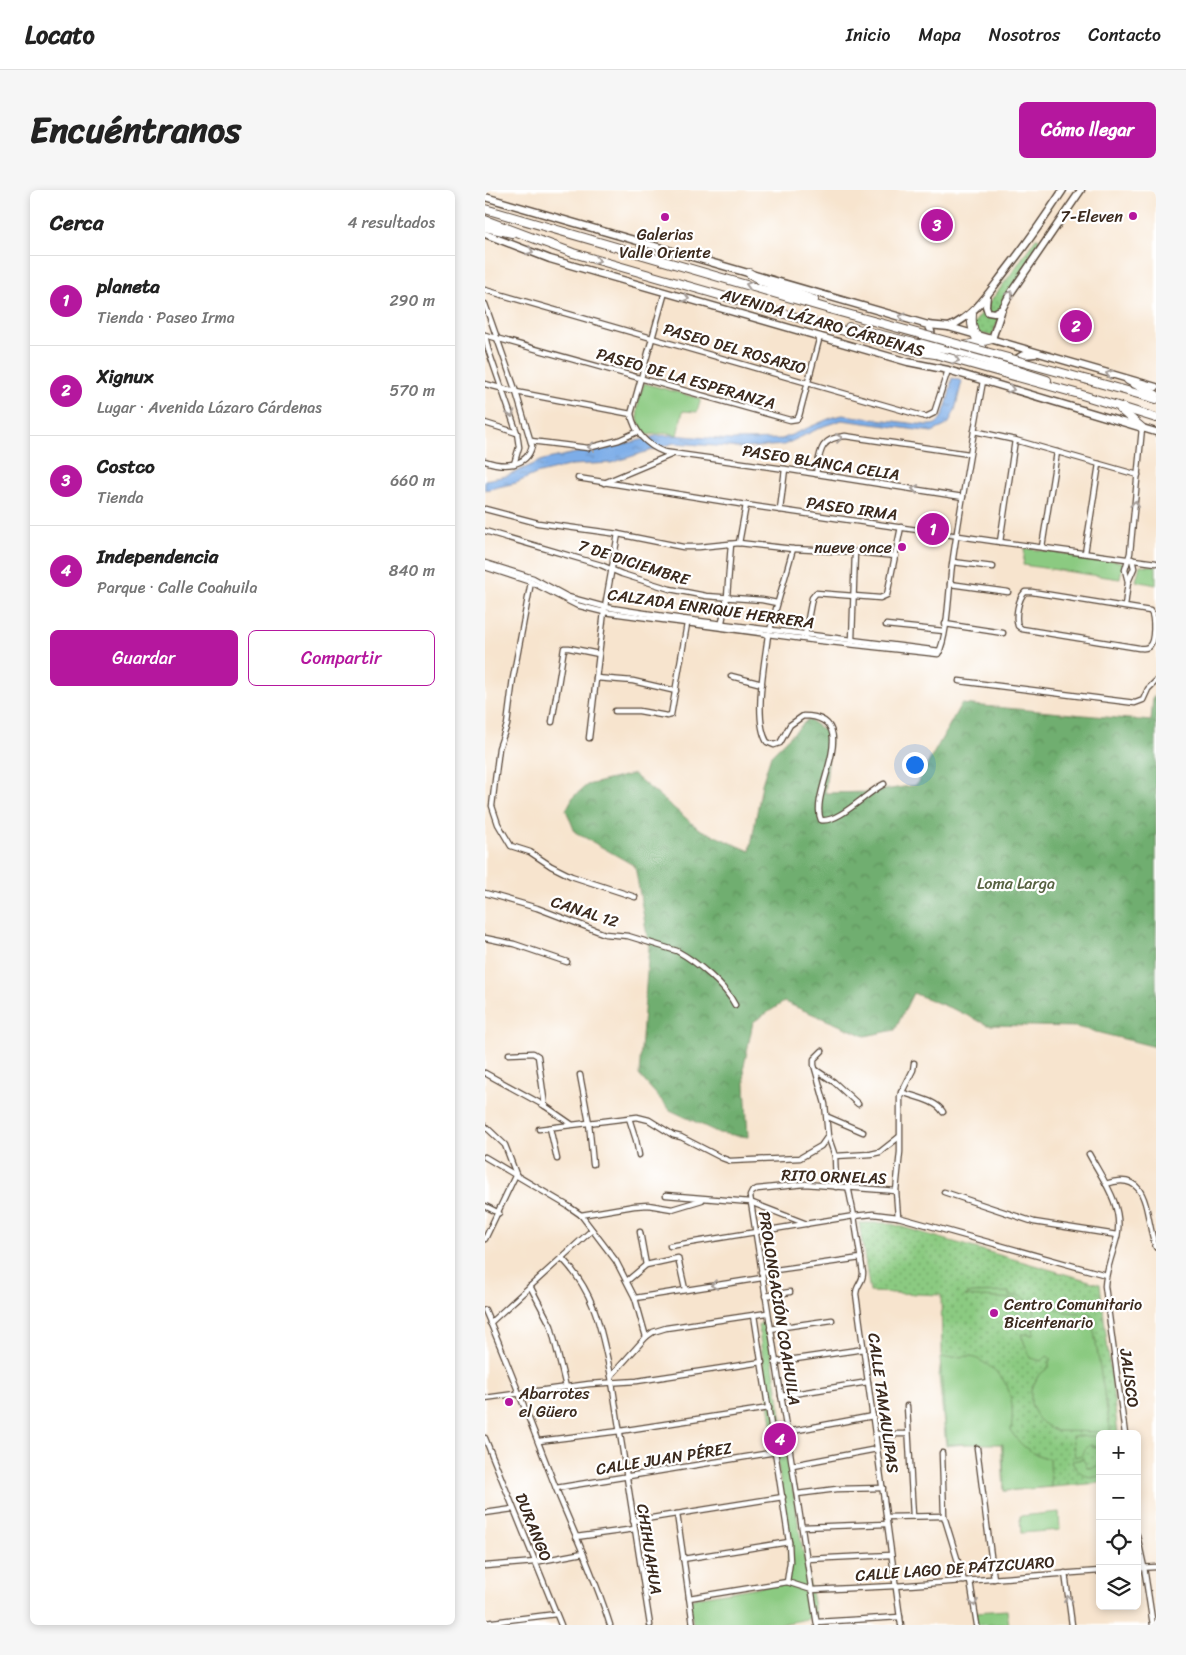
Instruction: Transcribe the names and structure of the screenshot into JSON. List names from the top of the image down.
{
  "streets": {
    "highway": ["AVENIDA LÁZARO CÁRDENAS"],
    "street": [
      "PASEO DEL ROSARIO",
      "PASEO DE LA ESPERANZA",
      "PASEO BLANCA CELIA",
      "PASEO IRMA",
      "7 DE DICIEMBRE",
      "CALZADA ENRIQUE HERRERA",
      "CANAL 12",
      "RITO ORNELAS",
      "PROLONGACIÓN COAHUILA",
      "JALISCO",
      "CALLE TAMAULIPAS",
      "CALLE JUAN PÉREZ",
      "DURANGO",
      "CHIHUAHUA",
      "CALLE LAGO DE PÁTZCUARO"
    ]
  },
  "crossings": [
    ["AVENIDA LÁZARO CÁRDENAS", "PASEO DEL ROSARIO"],
    ["AVENIDA LÁZARO CÁRDENAS", "PASEO DE LA ESPERANZA"],
    ["PASEO DEL ROSARIO", "PASEO DE LA ESPERANZA"],
    ["RITO ORNELAS", "PROLONGACIÓN COAHUILA"],
    ["RITO ORNELAS", "CALLE TAMAULIPAS"],
    ["PROLONGACIÓN COAHUILA", "CALLE LAGO DE PÁTZCUARO"],
    ["CALLE TAMAULIPAS", "CALLE LAGO DE PÁTZCUARO"],
    ["CALLE JUAN PÉREZ", "CHIHUAHUA"]
  ],
  "one_way": ["PASEO BLANCA CELIA"],
  "parks": ["Loma Larga"],
  "places": [
    "7-Eleven",
    "Galerias Valle Oriente",
    "nueve once",
    "Centro Comunitario Bicentenario",
    "Abarrotes el Güero"
  ],
  "page": {
    "header": "Locato",
    "nav": [
      "Inicio",
      "Mapa",
      "Nosotros",
      "Contacto"
    ],
    "title": "Encuéntranos",
    "buttons": [
      "Cómo llegar",
      ["Guardar", "Compartir"]
    ],
    "heading": ["Cerca", "4 resultados"],
    "pins": [
      "3",
      "2",
      "1",
      "4"
    ],
    "list": [
      {
        "mark": "1",
        "name": "planeta",
        "note": "Tienda · Paseo Irma",
        "value": "290 m"
      },
      {
        "mark": "2",
        "name": "Xignux",
        "note": "Lugar · Avenida Lázaro Cárdenas",
        "value": "570 m"
      },
      {
        "mark": "3",
        "name": "Costco",
        "note": "Tienda",
        "value": "660 m"
      },
      {
        "mark": "4",
        "name": "Independencia",
        "note": "Parque · Calle Coahuila",
        "value": "840 m"
      }
    ],
    "map_buttons": ["+", "−"]
  }
}
